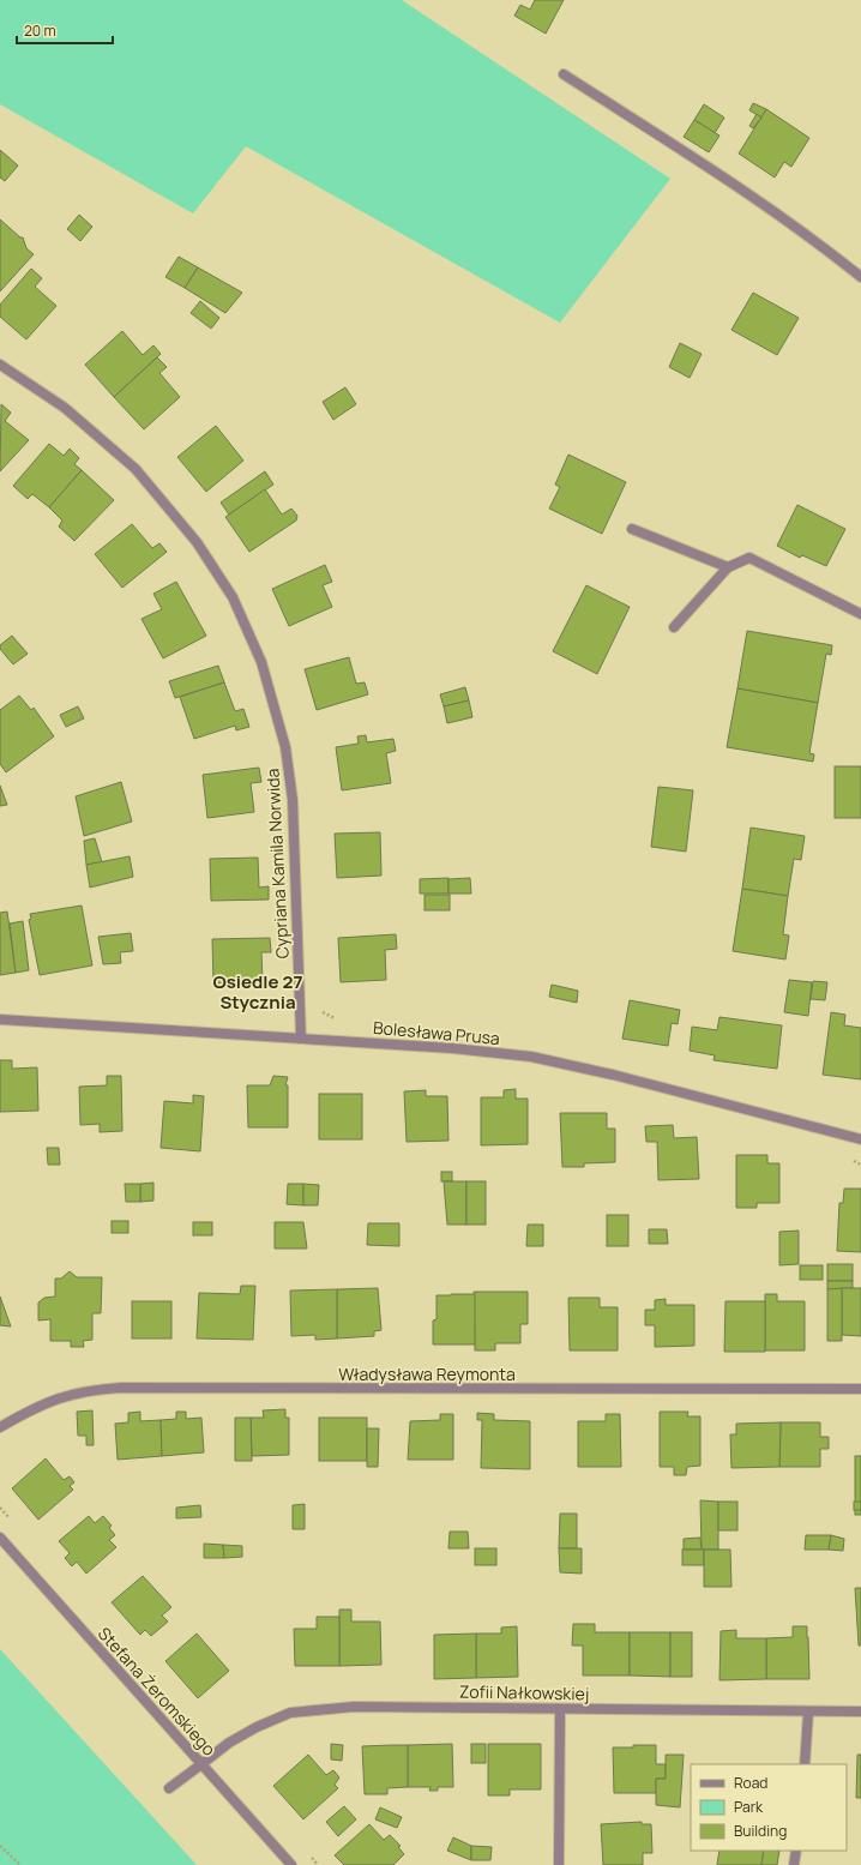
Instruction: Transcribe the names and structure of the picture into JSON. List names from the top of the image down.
{
  "streets": {
    "street": [
      "Cypriana Kamila Norwida",
      "Bolesława Prusa",
      "Władysława Reymonta",
      "Stefana Żeromskiego",
      "Zofii Nałkowskiej"
    ]
  },
  "crossings": [
    ["Cypriana Kamila Norwida", "Bolesława Prusa"],
    ["Stefana Żeromskiego", "Zofii Nałkowskiej"]
  ],
  "districts": ["Osiedle 27 Stycznia"],
  "legend": ["Road", "Park", "Building"],
  "scale_bar": "20 m"
}
